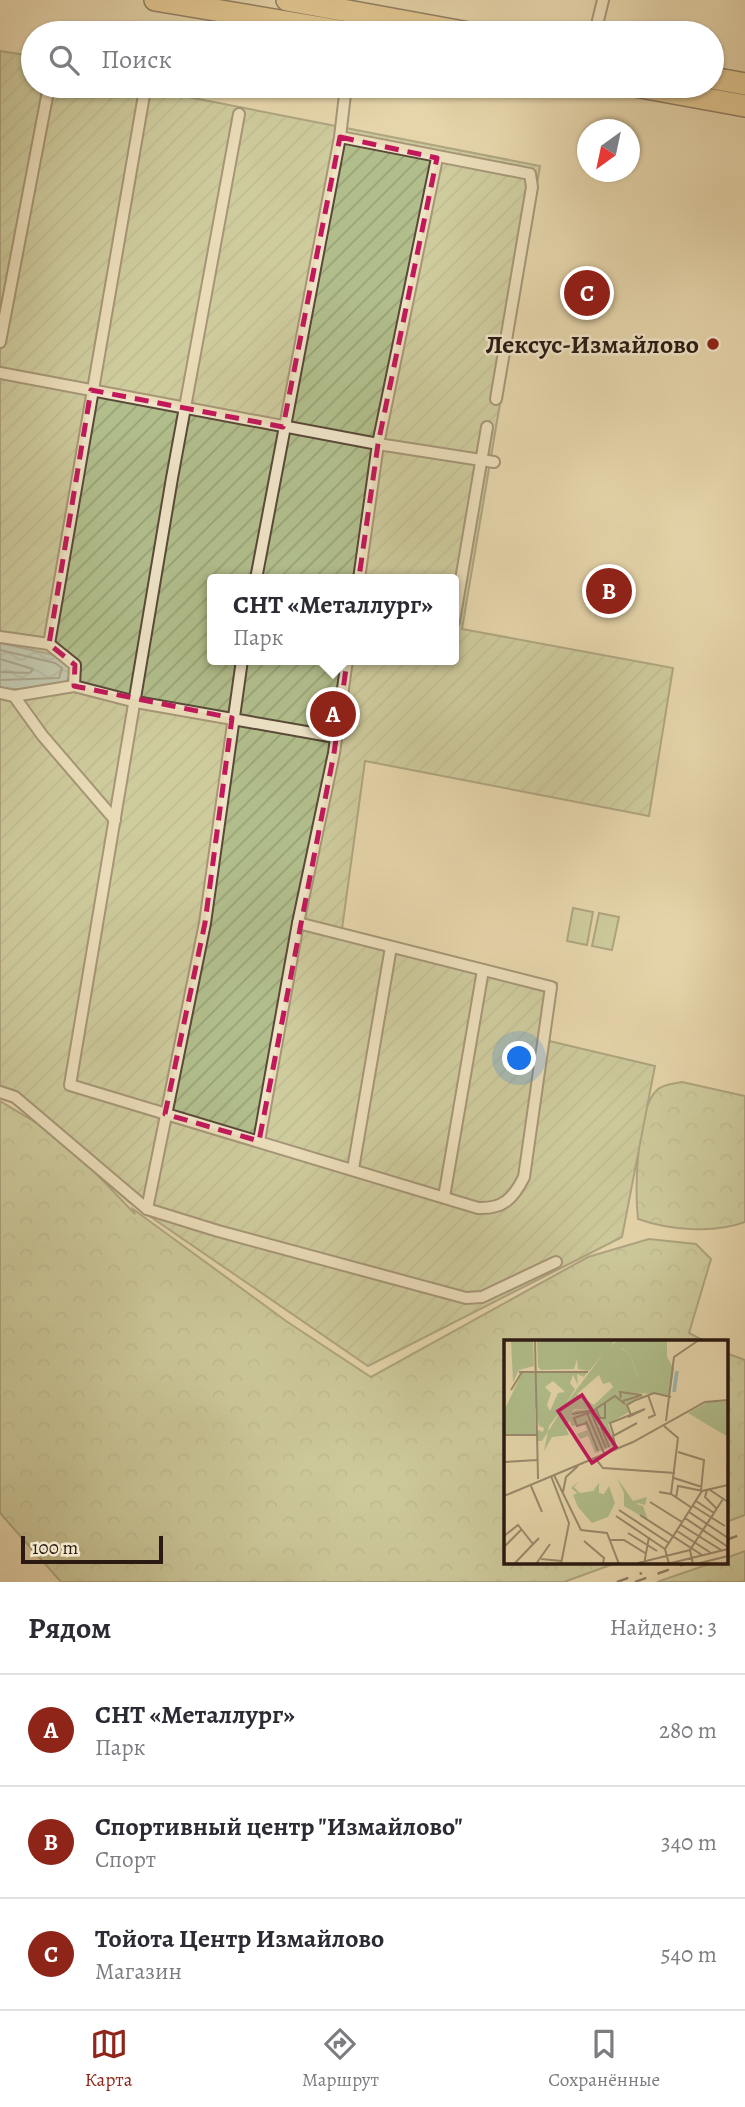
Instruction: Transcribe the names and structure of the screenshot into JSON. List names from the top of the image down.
{
  "places": ["Лексус-Измайлово"],
  "scale_bar": "100 m",
  "north": "bottom left",
  "page": {
    "search": "Поиск",
    "pins": ["C", "B", "A"],
    "popup": ["СНТ «Металлург»", "Парк"],
    "scale": "100 m",
    "heading": ["Рядом", "Найдено: 3"],
    "list": [
      {
        "mark": "A",
        "name": "СНТ «Металлург»",
        "note": "Парк",
        "value": "280 m"
      },
      {
        "mark": "B",
        "name": "Спортивный центр \"Измайлово\"",
        "note": "Спорт",
        "value": "340 m"
      },
      {
        "mark": "C",
        "name": "Тойота Центр Измайлово",
        "note": "Магазин",
        "value": "540 m"
      }
    ],
    "nav": ["Карта", "Маршрут", "Сохранённые"]
  }
}
